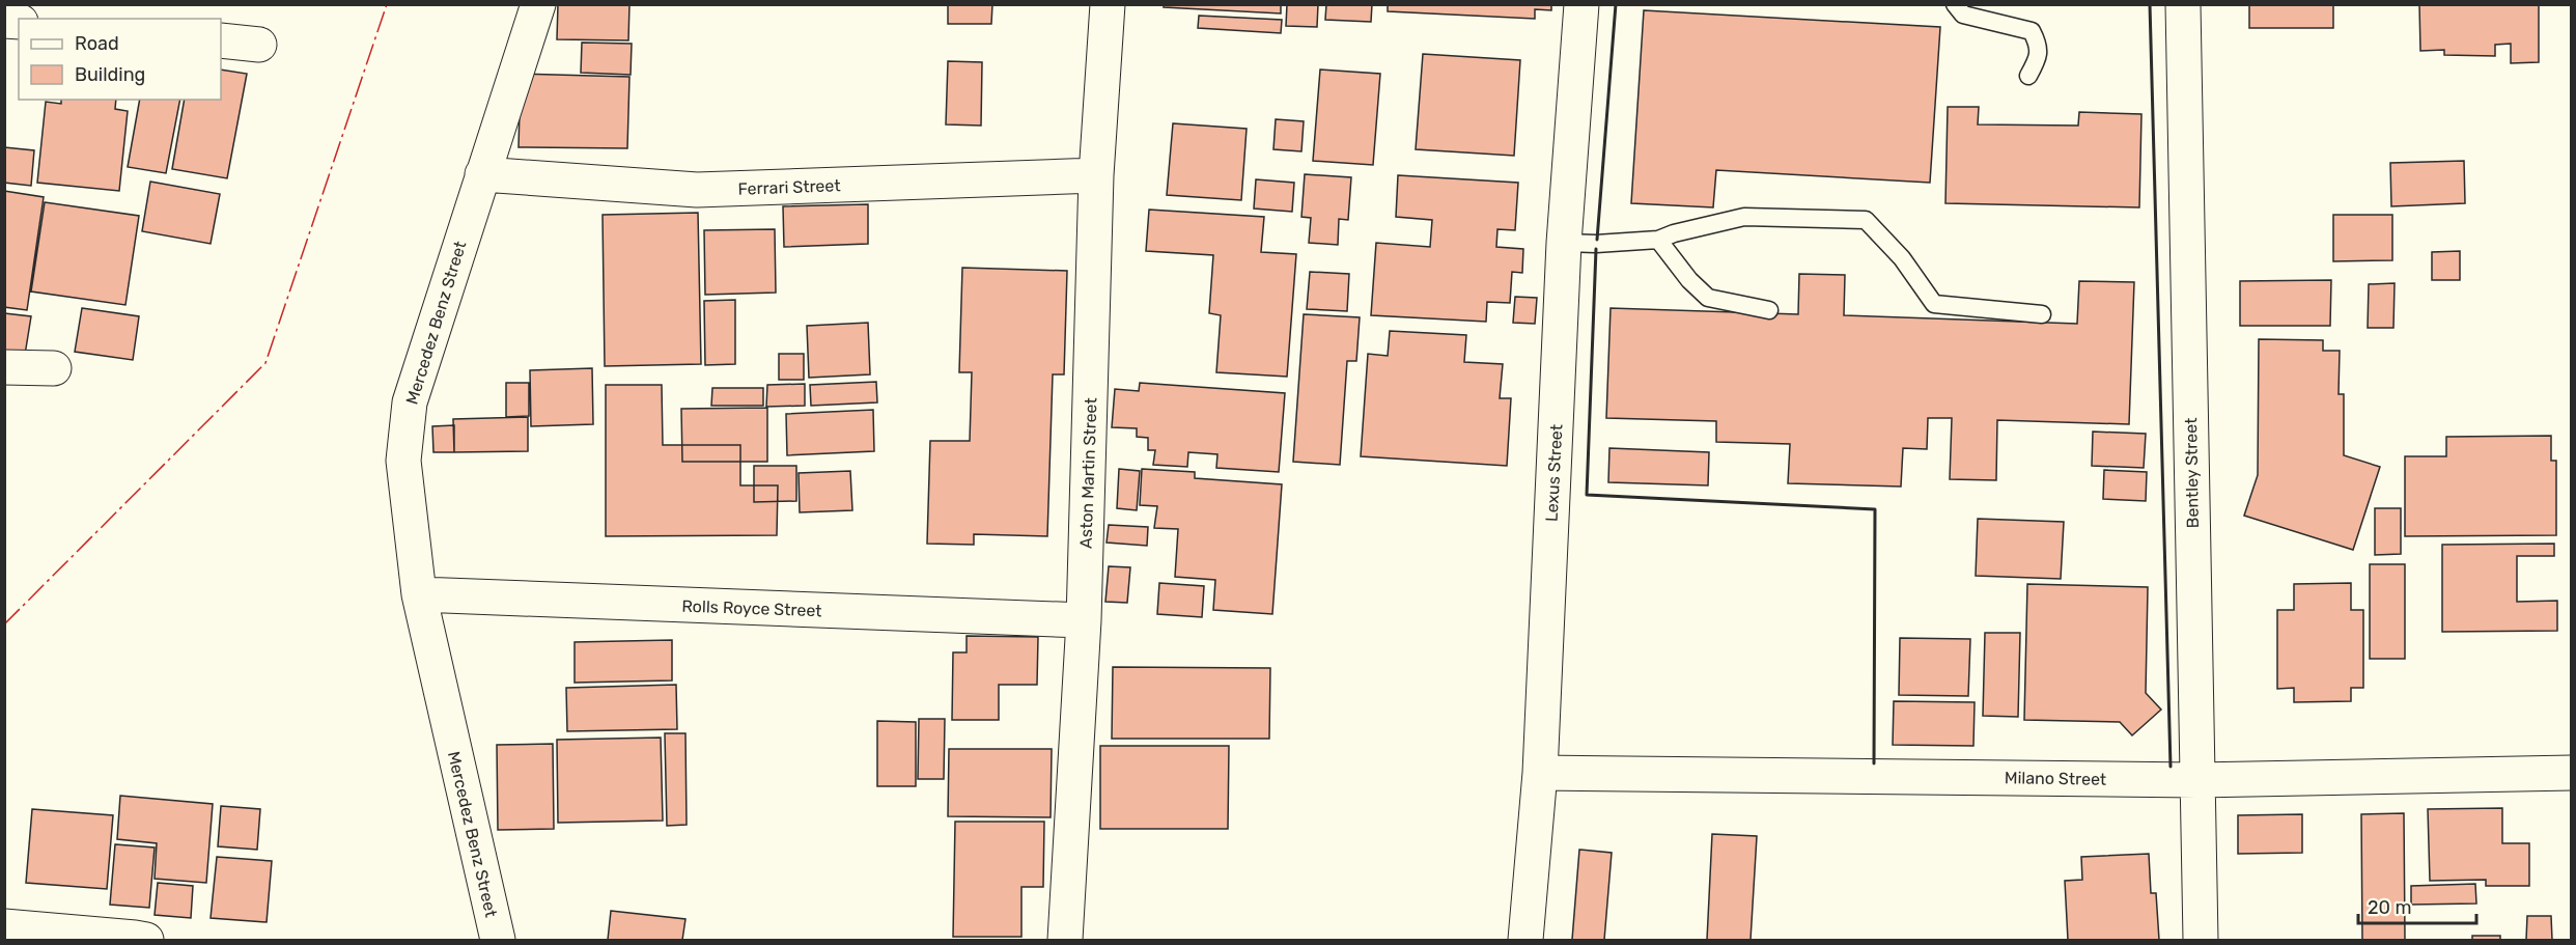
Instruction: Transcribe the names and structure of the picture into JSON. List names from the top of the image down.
{
  "streets": {
    "street": [
      "Ferrari Street",
      "Mercedez Benz Street",
      "Aston Martin Street",
      "Lexus Street",
      "Bentley Street",
      "Rolls Royce Street",
      "Milano Street"
    ]
  },
  "crossings": [
    ["Ferrari Street", "Mercedez Benz Street"],
    ["Ferrari Street", "Aston Martin Street"],
    ["Mercedez Benz Street", "Rolls Royce Street"],
    ["Aston Martin Street", "Rolls Royce Street"],
    ["Lexus Street", "Milano Street"],
    ["Bentley Street", "Milano Street"]
  ],
  "legend": ["Road", "Building"],
  "scale_bar": "20 m"
}
